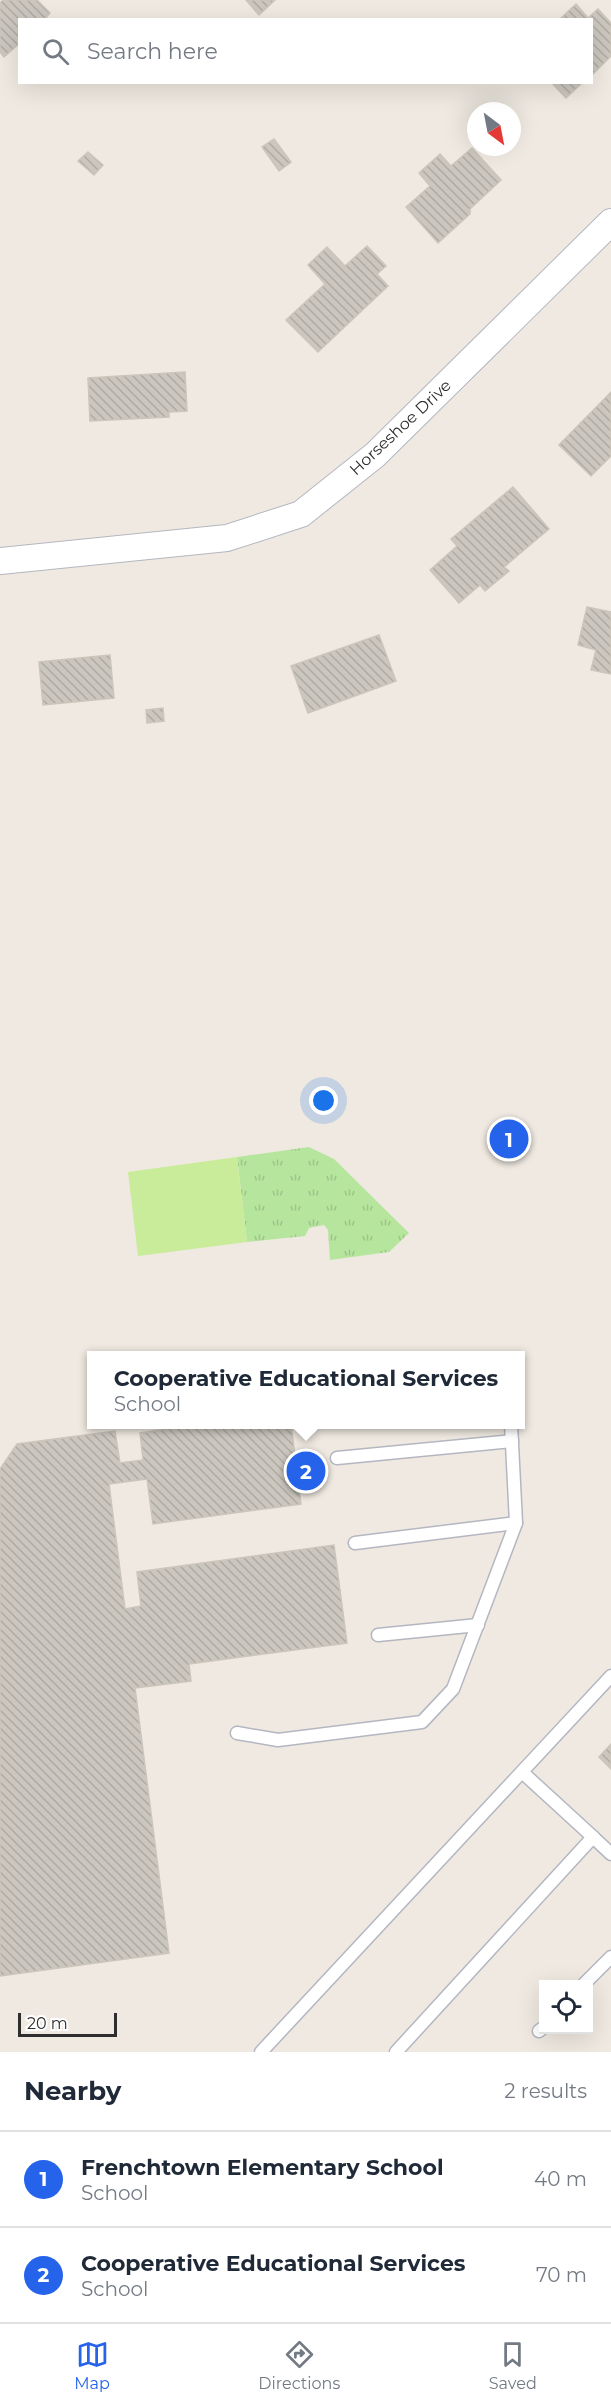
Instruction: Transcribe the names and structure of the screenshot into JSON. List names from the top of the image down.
{
  "streets": {
    "street": ["Horseshoe Drive"]
  },
  "scale_bar": "20 m",
  "north": "bottom right",
  "page": {
    "search": "Search here",
    "pins": ["1", "2"],
    "popup": ["Cooperative Educational Services", "School"],
    "scale": "20 m",
    "heading": ["Nearby", "2 results"],
    "list": [
      {
        "mark": "1",
        "name": "Frenchtown Elementary School",
        "note": "School",
        "value": "40 m"
      },
      {
        "mark": "2",
        "name": "Cooperative Educational Services",
        "note": "School",
        "value": "70 m"
      }
    ],
    "nav": ["Map", "Directions", "Saved"]
  }
}
